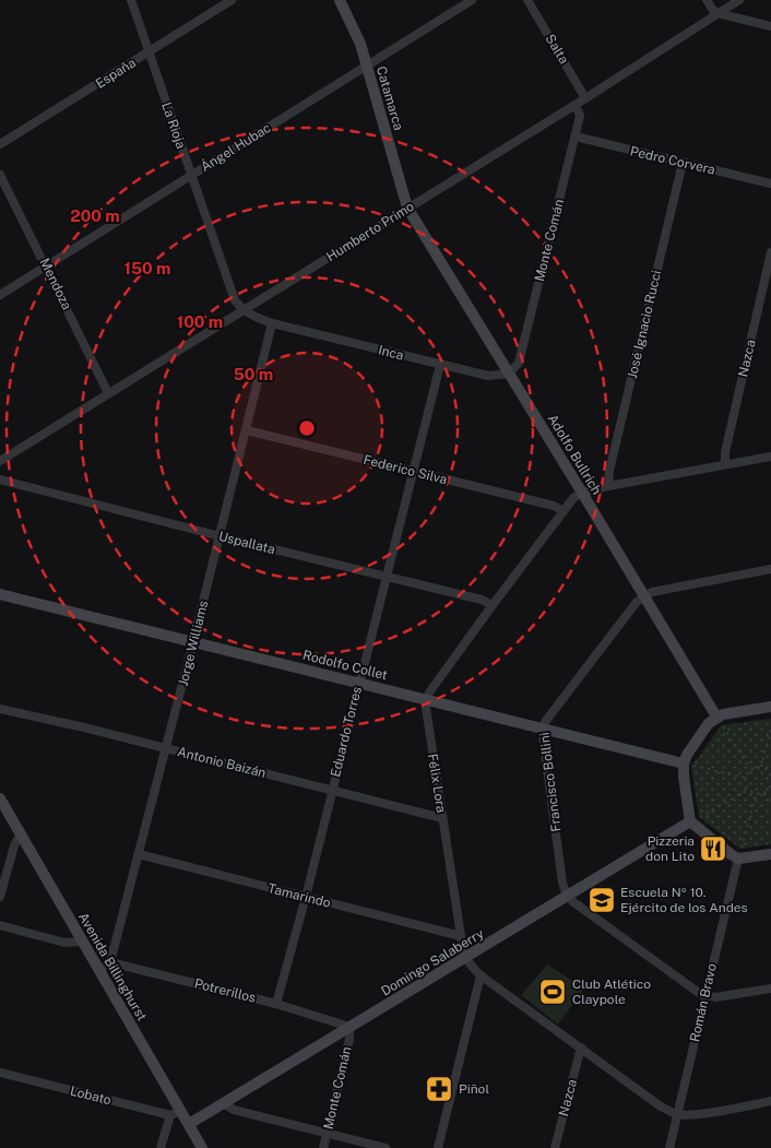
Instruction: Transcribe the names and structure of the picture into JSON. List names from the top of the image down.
{
  "streets": {
    "street": [
      "Salta",
      "España",
      "Catamarca",
      "La Rioja",
      "Ángel Hubac",
      "Pedro Corvera",
      "Humberto Primo",
      "Monte Comán",
      "Mendoza",
      "José Ignacio Rucci",
      "Inca",
      "Nazca",
      "Adolfo Bullrich",
      "Federico Silva",
      "Uspallata",
      "Jorge Williams",
      "Rodolfo Collet",
      "Eduardo Torres",
      "Antonio Baizán",
      "Francisco Bollini",
      "Félix Lora",
      "Tamarindo",
      "Domingo Salaberry",
      "Avenida Billinghurst",
      "Potrerillos",
      "Román Bravo",
      "Lobato"
    ]
  },
  "crossings": [
    ["Salta", "Humberto Primo"],
    ["España", "La Rioja"],
    ["Catamarca", "Ángel Hubac"],
    ["Catamarca", "Humberto Primo"],
    ["Catamarca", "Adolfo Bullrich"],
    ["La Rioja", "Ángel Hubac"],
    ["La Rioja", "Humberto Primo"],
    ["Ángel Hubac", "Mendoza"],
    ["Pedro Corvera", "Monte Comán"],
    ["Pedro Corvera", "José Ignacio Rucci"],
    ["Humberto Primo", "Monte Comán"],
    ["Humberto Primo", "Mendoza"],
    ["Humberto Primo", "Adolfo Bullrich"],
    ["Monte Comán", "Inca"],
    ["Monte Comán", "Adolfo Bullrich"],
    ["Monte Comán", "Domingo Salaberry"],
    ["Monte Comán", "Potrerillos"],
    ["Inca", "Adolfo Bullrich"],
    ["Inca", "Jorge Williams"],
    ["Inca", "Eduardo Torres"],
    ["Adolfo Bullrich", "Francisco Bollini"],
    ["Federico Silva", "Jorge Williams"],
    ["Federico Silva", "Eduardo Torres"],
    ["Uspallata", "Jorge Williams"],
    ["Uspallata", "Eduardo Torres"],
    ["Jorge Williams", "Rodolfo Collet"],
    ["Jorge Williams", "Antonio Baizán"],
    ["Jorge Williams", "Tamarindo"],
    ["Jorge Williams", "Potrerillos"],
    ["Rodolfo Collet", "Eduardo Torres"],
    ["Rodolfo Collet", "Francisco Bollini"],
    ["Rodolfo Collet", "Félix Lora"],
    ["Eduardo Torres", "Antonio Baizán"],
    ["Eduardo Torres", "Tamarindo"],
    ["Eduardo Torres", "Potrerillos"],
    ["Antonio Baizán", "Félix Lora"],
    ["Francisco Bollini", "Domingo Salaberry"],
    ["Félix Lora", "Tamarindo"],
    ["Félix Lora", "Domingo Salaberry"],
    ["Domingo Salaberry", "Avenida Billinghurst"],
    ["Domingo Salaberry", "Potrerillos"]
  ],
  "places": {
    "restaurant": ["Pizzeria don Lito"],
    "school or university": ["Escuela Nº 10. Ejército de los Andes"],
    "sports": ["Club Atlético Claypole"],
    "pharmacy": ["Piñol"]
  },
  "rings": [
    "200 m",
    "150 m",
    "100 m",
    "50 m"
  ]
}
